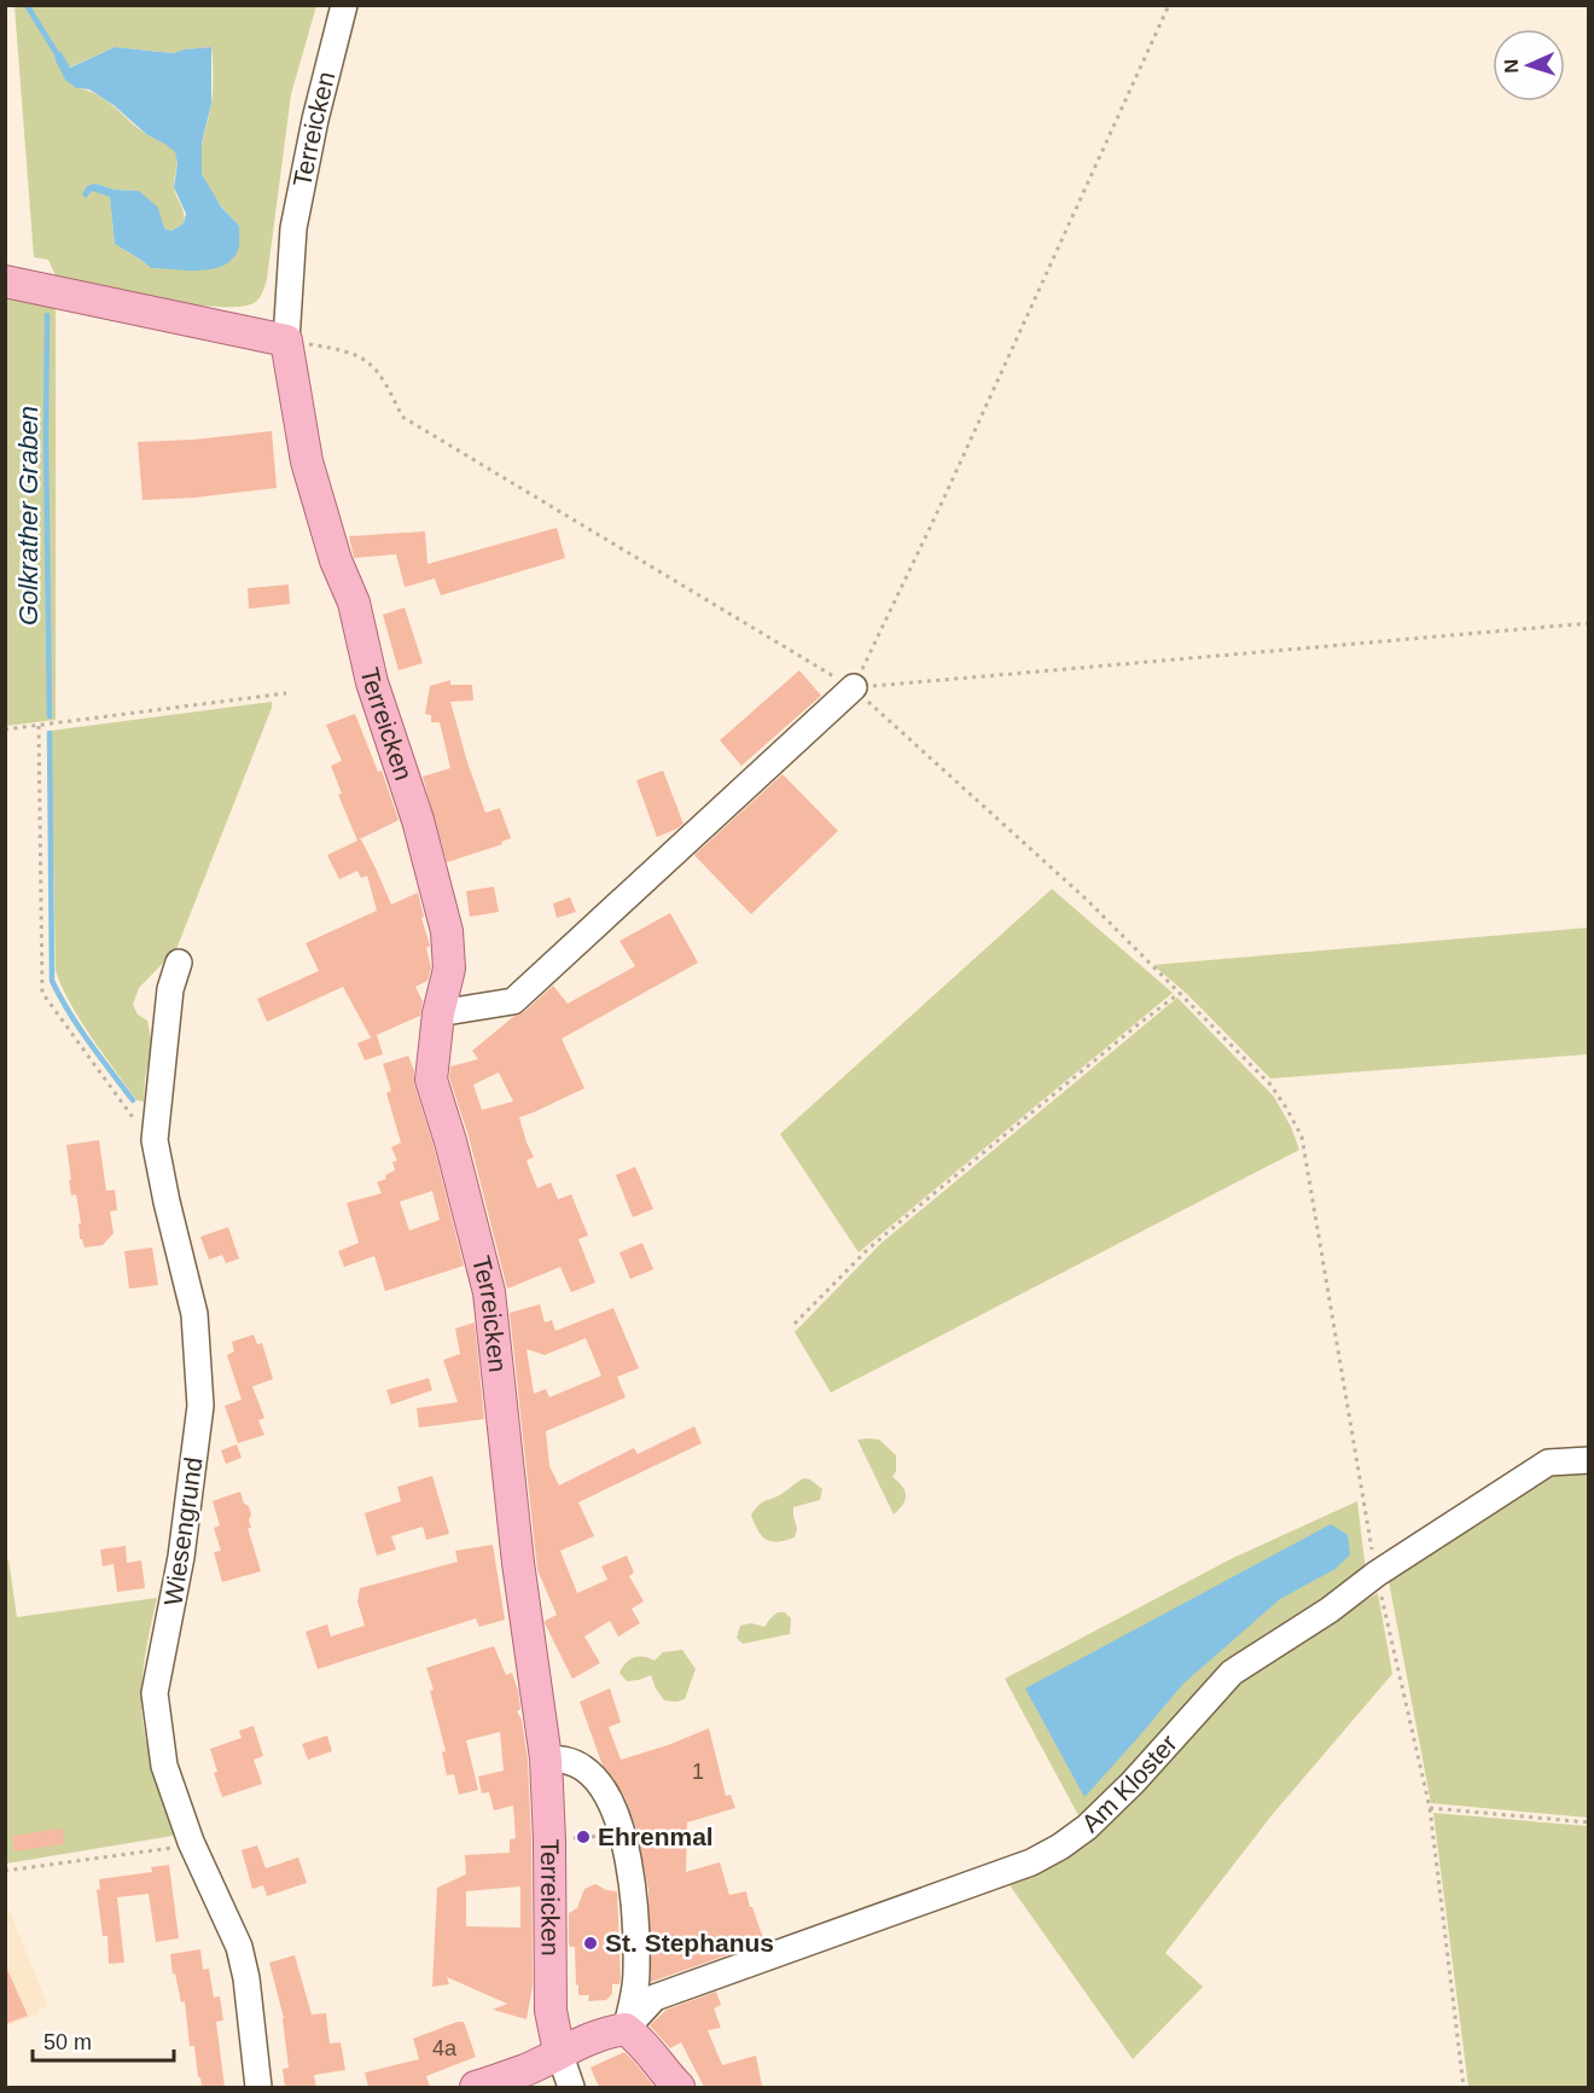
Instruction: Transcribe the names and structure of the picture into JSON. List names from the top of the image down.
{
  "streets": {
    "main road": ["Terreicken"],
    "street": ["Wiesengrund", "Am Kloster"]
  },
  "water": ["Golkrather Graben"],
  "places": ["Ehrenmal", "St. Stephanus"],
  "house_numbers": ["1", "4a"],
  "scale_bar": "50 m",
  "north": "left"
}
